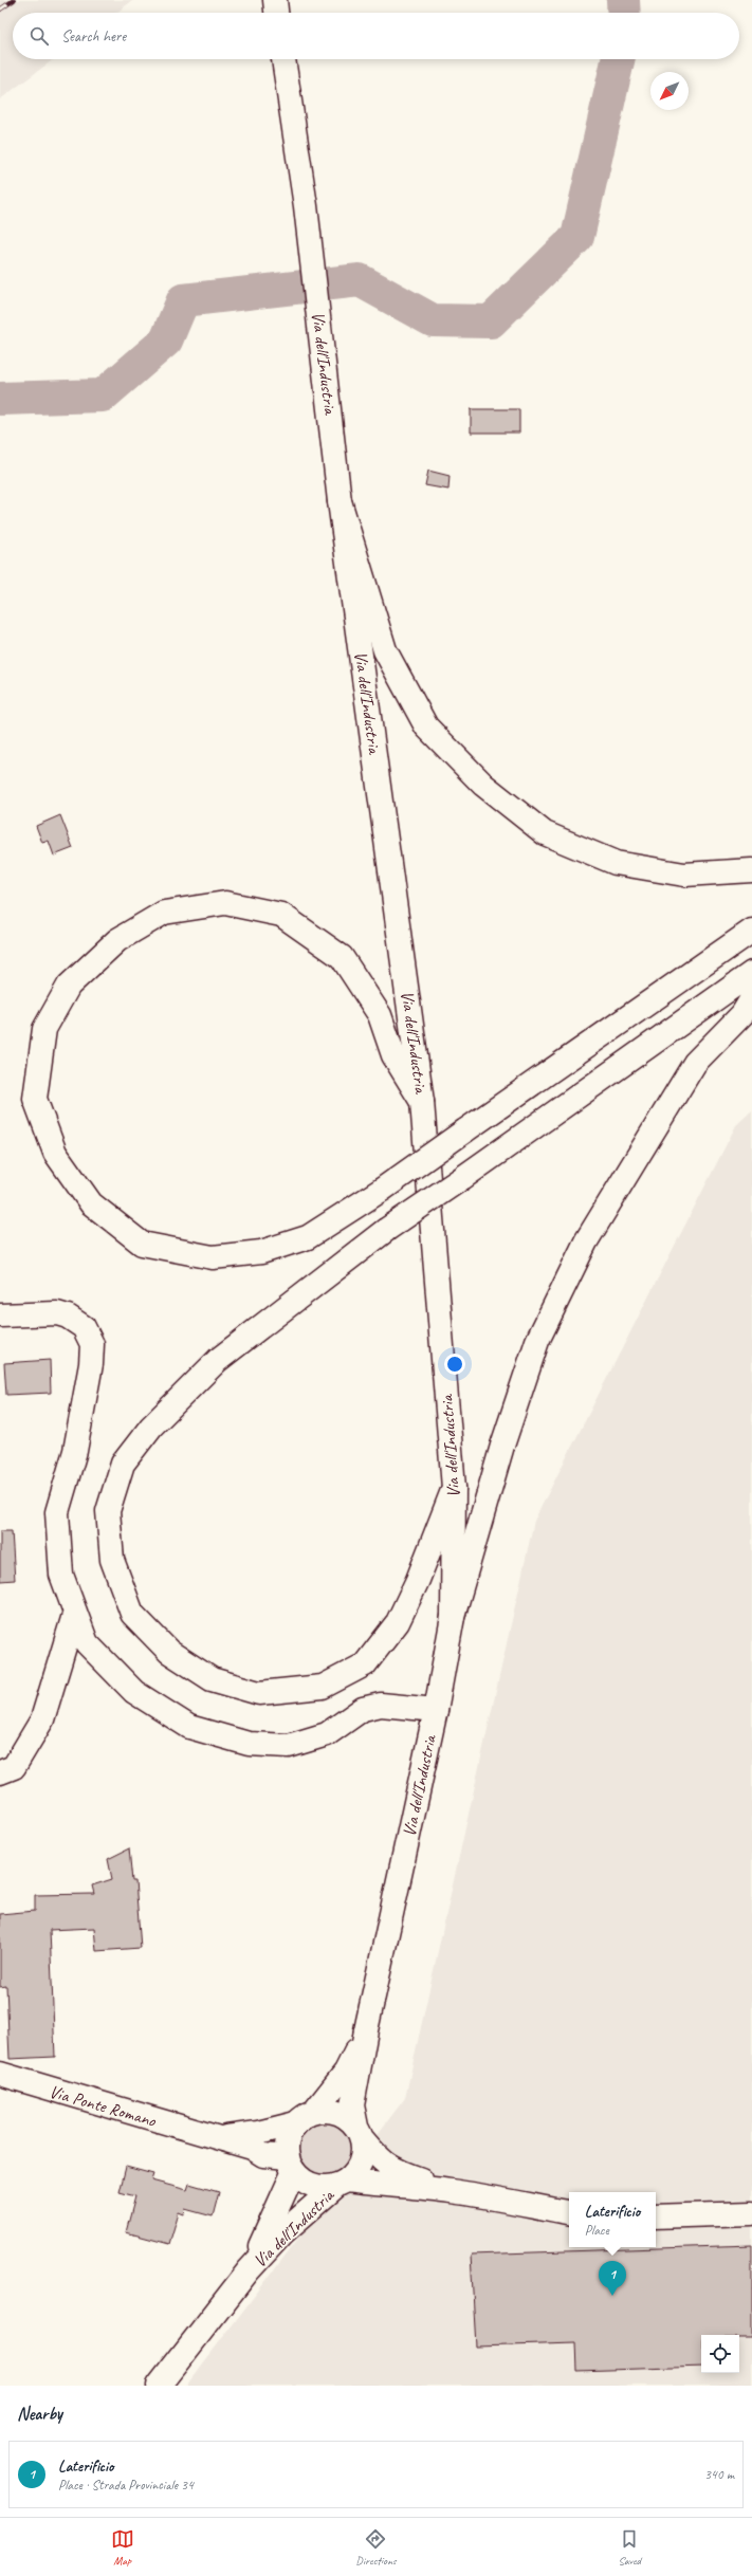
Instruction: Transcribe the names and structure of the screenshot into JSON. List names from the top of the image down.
{
  "streets": {
    "main road": ["Via dell'Industria", "Via Ponte Romano"]
  },
  "crossings": [
    ["Via dell'Industria", "Via Ponte Romano"]
  ],
  "north": "bottom left",
  "page": {
    "search": "Search here",
    "popup": ["Laterificio", "Place"],
    "pins": "1",
    "heading": "Nearby",
    "list": [
      {
        "mark": "1",
        "name": "Laterificio",
        "note": "Place · Strada Provinciale 34",
        "value": "340 m"
      }
    ],
    "nav": ["Map", "Directions", "Saved"]
  }
}
